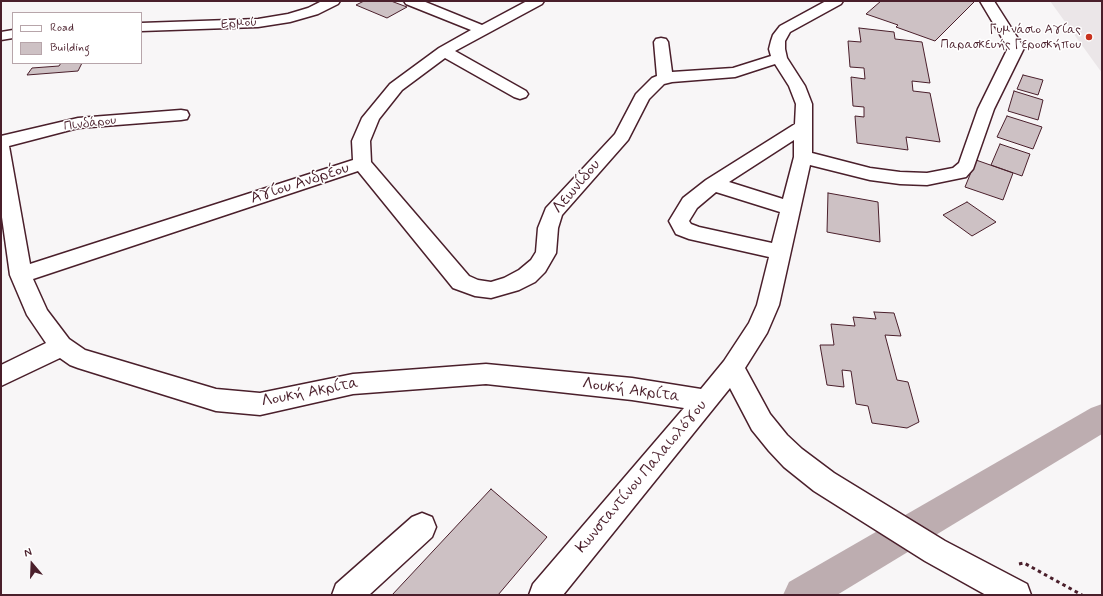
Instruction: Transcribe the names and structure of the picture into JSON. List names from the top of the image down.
{
  "streets": {
    "street": [
      "Ερμού",
      "Πινδάρου",
      "Αγίου Ανδρέου",
      "Λεωνίδου",
      "Λουκή Ακρίτα",
      "Κωνσταντίνου Παλαιολόγου"
    ]
  },
  "crossings": [
    ["Αγίου Ανδρέου", "Λεωνίδου"],
    ["Αγίου Ανδρέου", "Λουκή Ακρίτα"],
    ["Λεωνίδου", "Κωνσταντίνου Παλαιολόγου"],
    ["Λουκή Ακρίτα", "Κωνσταντίνου Παλαιολόγου"]
  ],
  "places": ["Γυμνάσιο Αγίας Παρασκευής Γεροσκήπου"],
  "legend": ["Road", "Building"],
  "north": "top"
}
